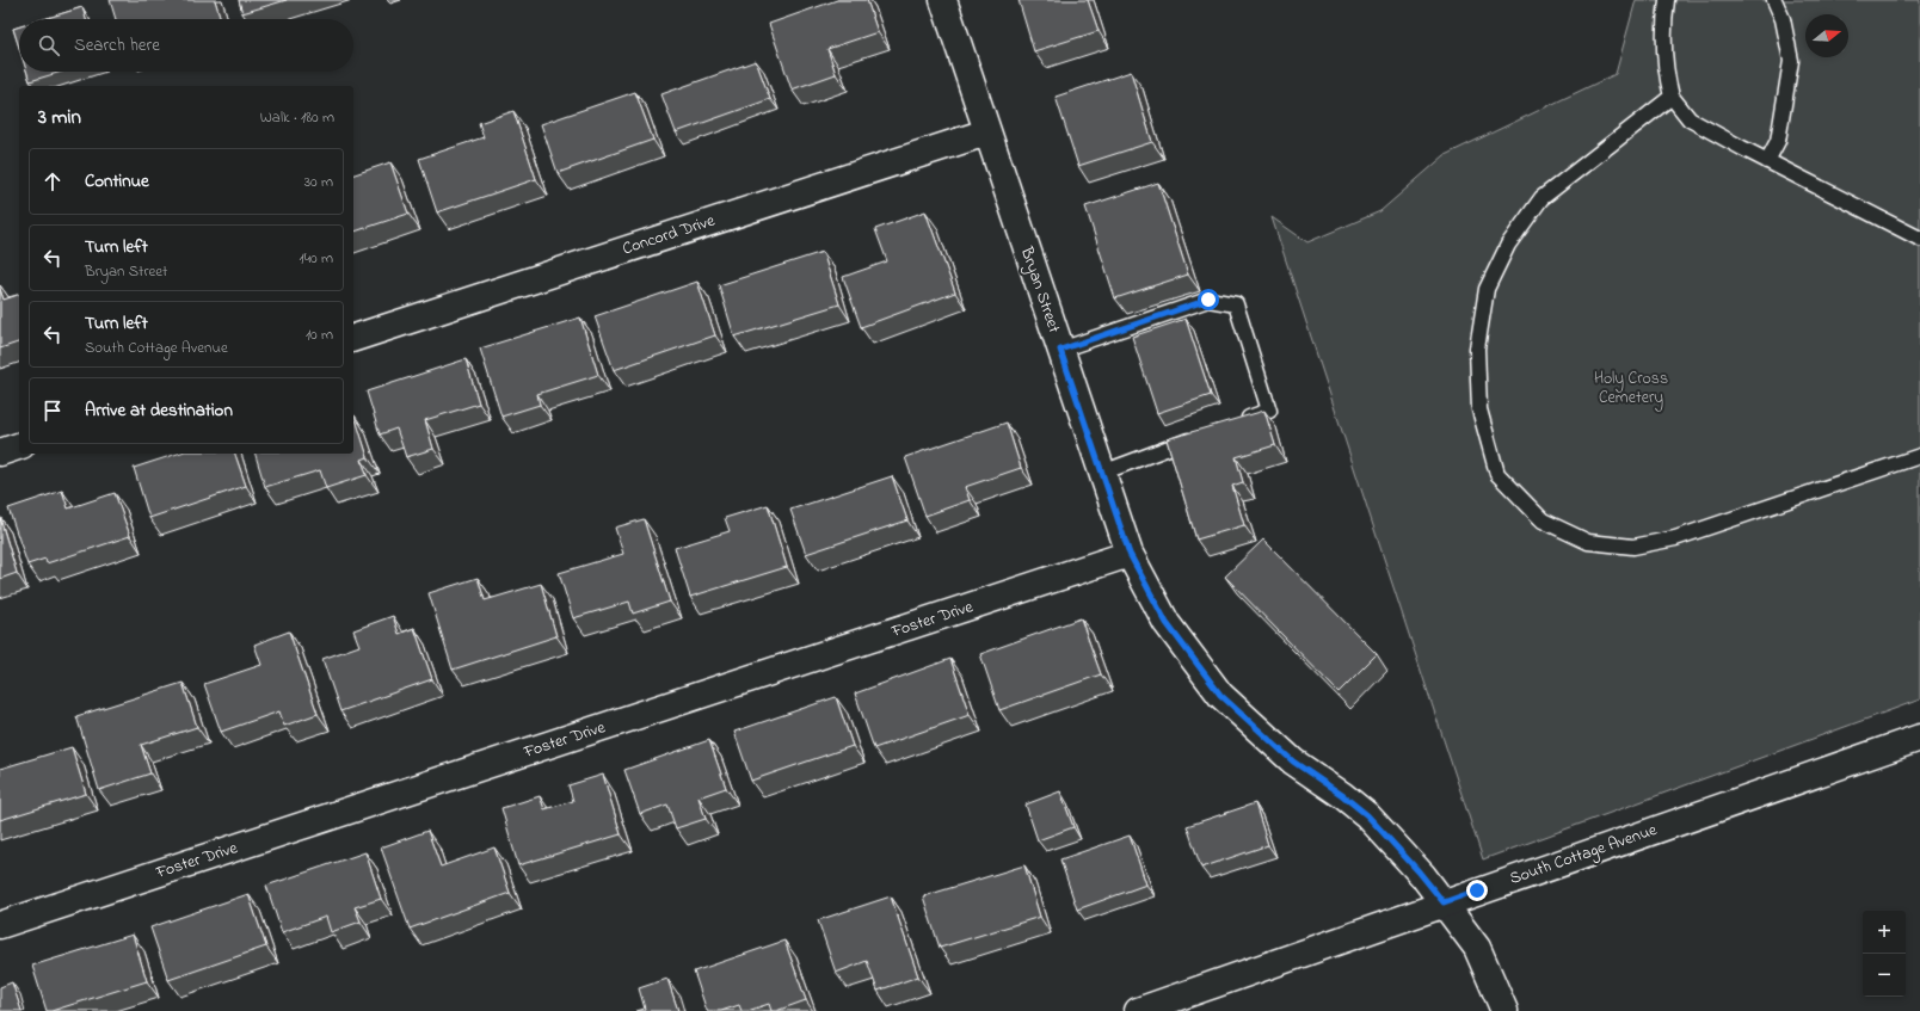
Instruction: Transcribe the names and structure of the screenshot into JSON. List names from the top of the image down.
{
  "streets": {
    "street": [
      "Concord Drive",
      "Bryan Street",
      "Foster Drive",
      "South Cottage Avenue"
    ]
  },
  "crossings": [
    ["Concord Drive", "Bryan Street"],
    ["Bryan Street", "Foster Drive"],
    ["Bryan Street", "South Cottage Avenue"]
  ],
  "parks": ["Holy Cross Cemetery"],
  "north": "right",
  "page": {
    "search": "Search here",
    "heading": ["3 min", "Walk · 180 m"],
    "list": [
      ["Continue", "30 m"],
      ["Turn left", "Bryan Street", "140 m"],
      ["Turn left", "South Cottage Avenue", "10 m"],
      "Arrive at destination"
    ],
    "map_buttons": ["+", "−"]
  }
}
